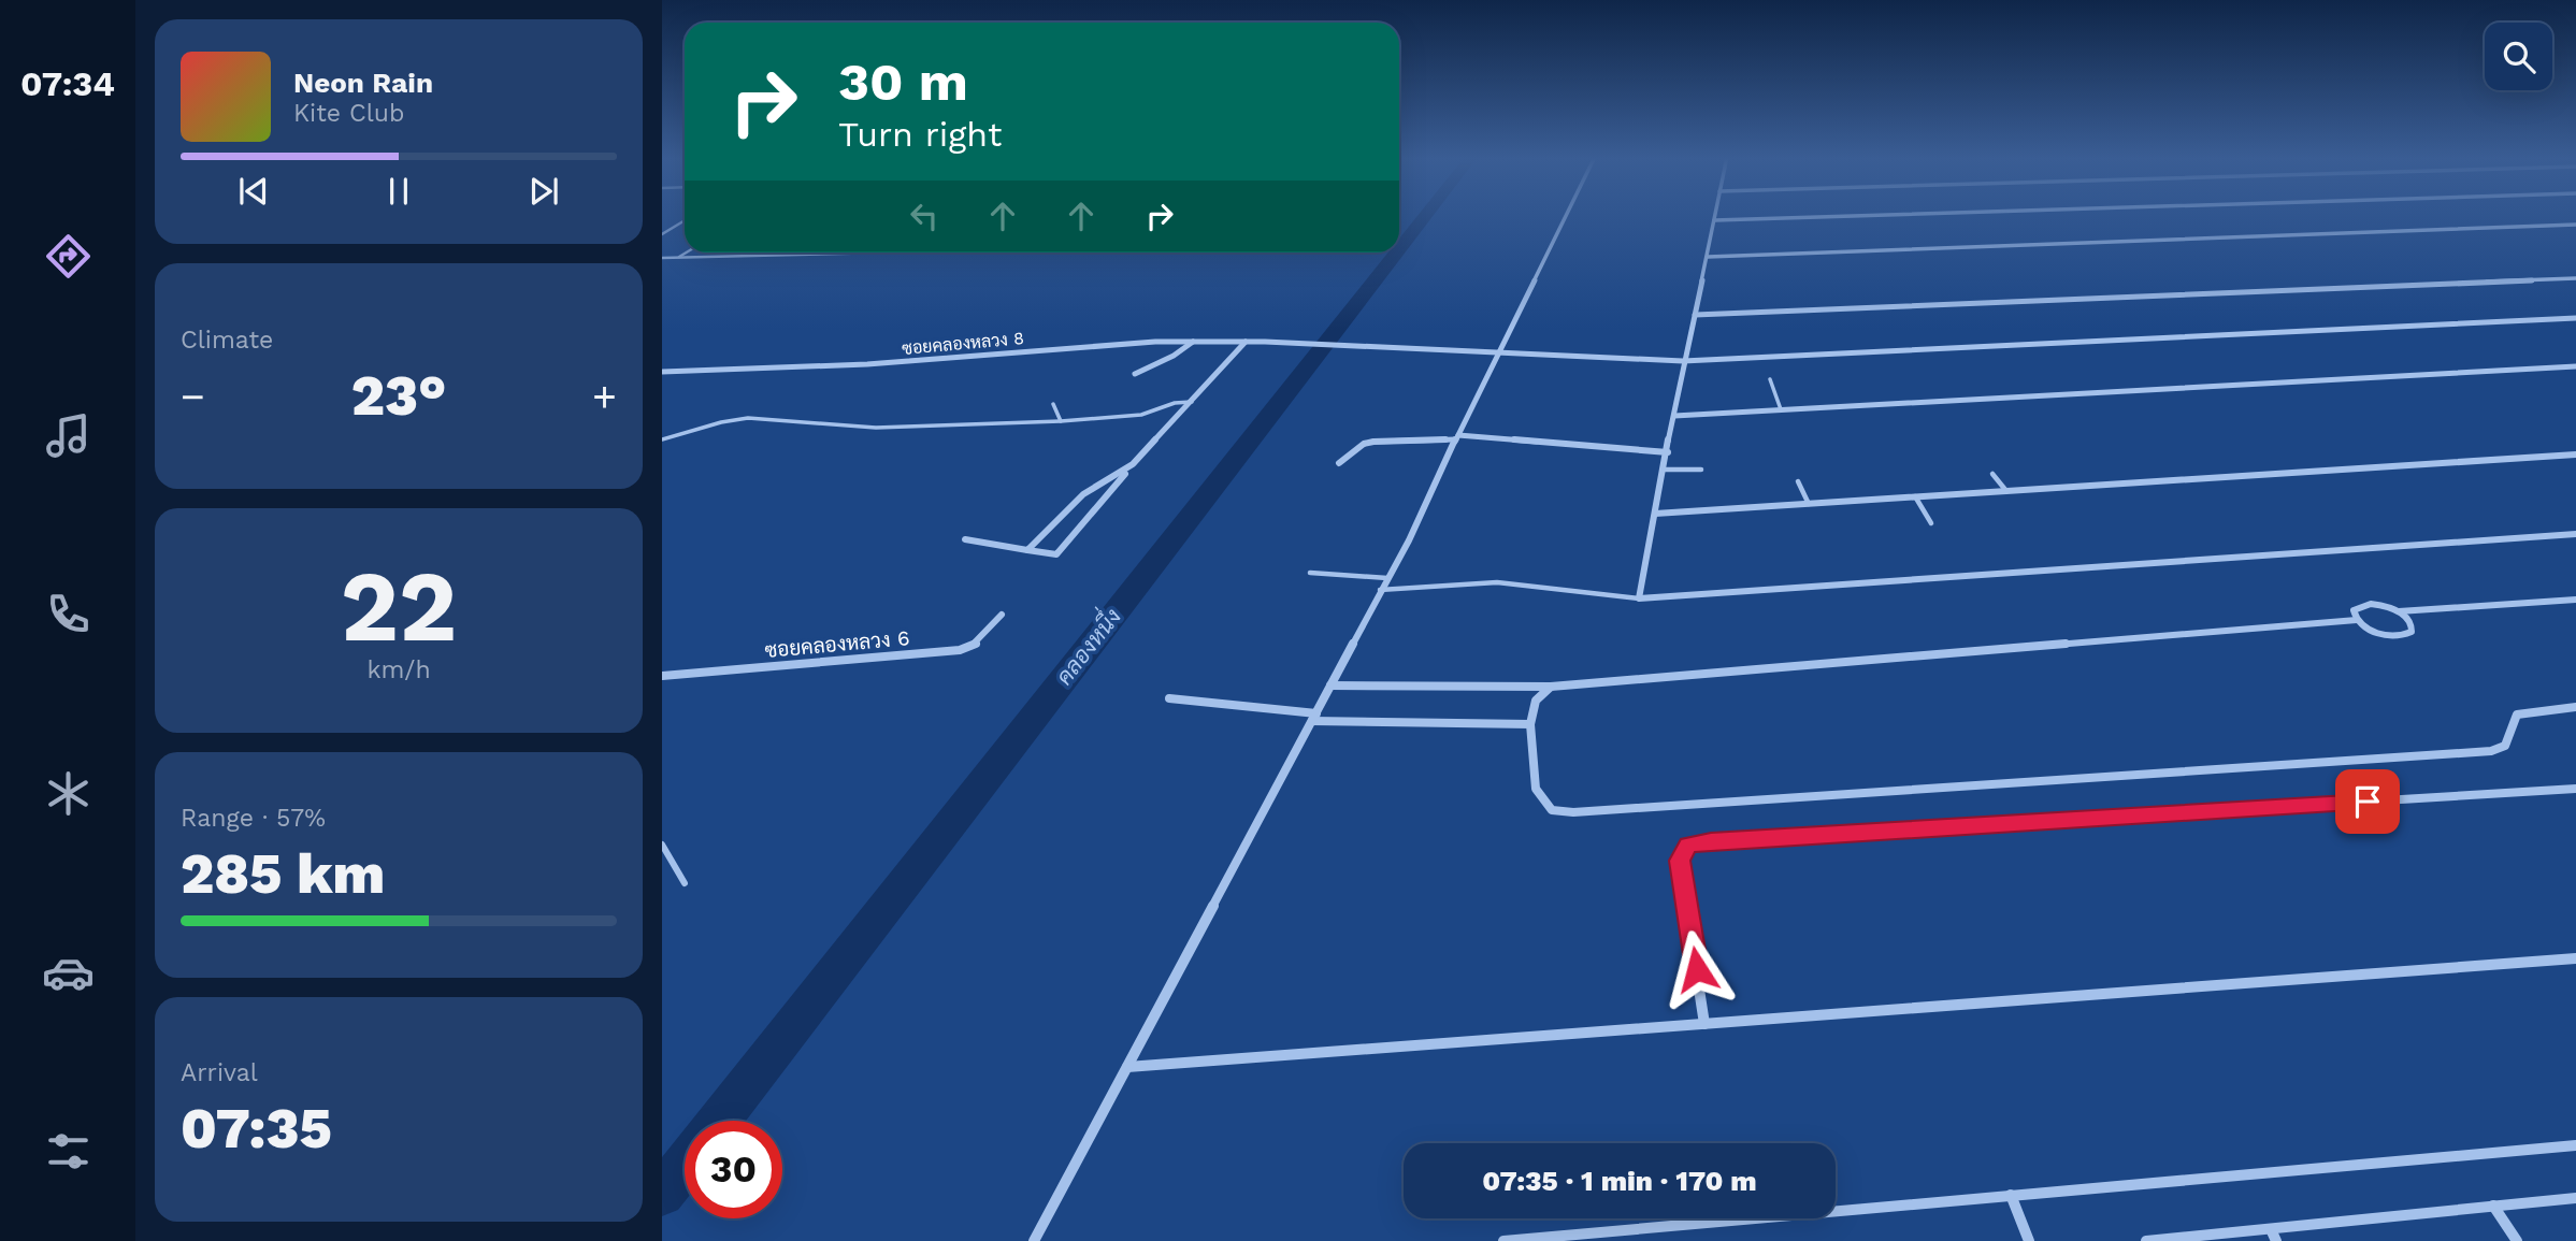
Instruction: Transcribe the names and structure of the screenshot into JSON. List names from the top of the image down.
{
  "streets": {
    "street": ["ซอยคลองหลวง 8", "ซอยคลองหลวง 6"]
  },
  "water": ["คลองหนึ่ง"],
  "page": {
    "tabs": "07:34",
    "turn": ["30 m", "Turn right"],
    "song": ["Neon Rain", "Kite Club"],
    "tile": [
      "Climate",
      ["22", "km/h"],
      ["Range · 57%", "285 km"],
      ["Arrival", "07:35"]
    ],
    "heat": ["−", "23°", "+"],
    "limit": "30",
    "trip": "07:35 · 1 min · 170 m"
  }
}
